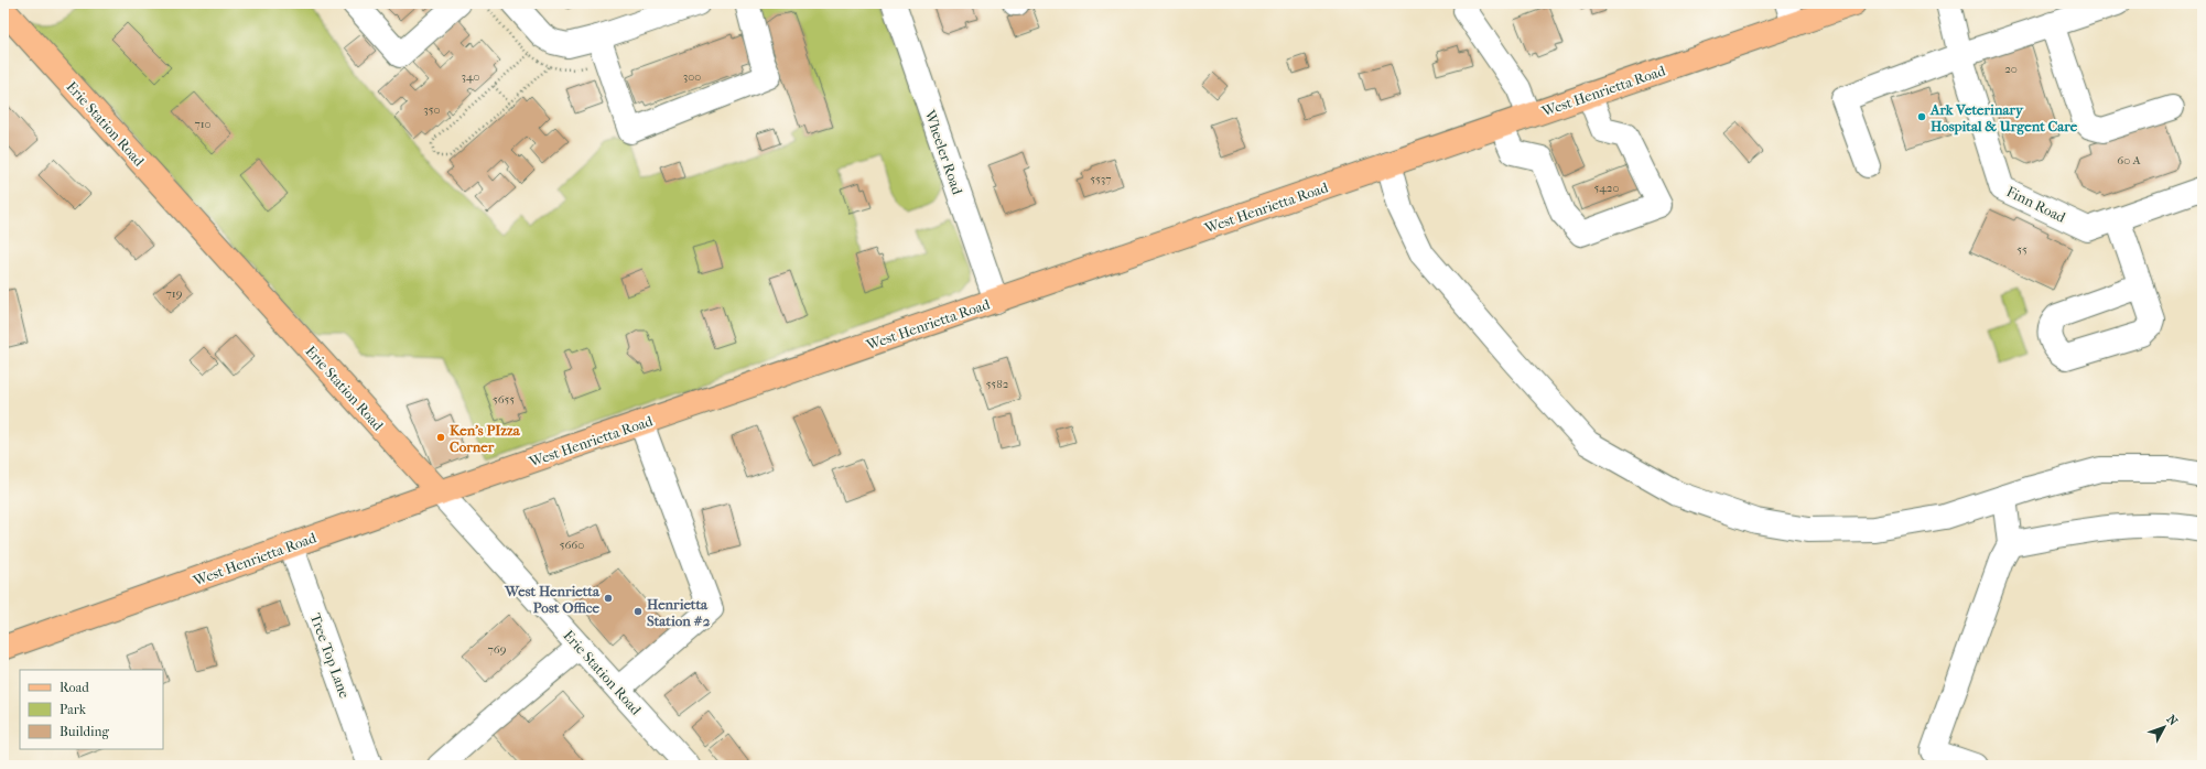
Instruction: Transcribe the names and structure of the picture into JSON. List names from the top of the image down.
{
  "streets": {
    "main road": ["West Henrietta Road", "Erie Station Road"],
    "street": ["Wheeler Road", "Finn Road", "Tree Top Lane"]
  },
  "crossings": [
    ["West Henrietta Road", "Erie Station Road"],
    ["West Henrietta Road", "Wheeler Road"],
    ["West Henrietta Road", "Tree Top Lane"]
  ],
  "places": [
    "Ark Veterinary Hospital & Urgent Care",
    "Ken's PIzza Corner",
    "West Henrietta Post Office",
    "Henrietta Station #2"
  ],
  "house_numbers": [
    "20",
    "340",
    "300",
    "350",
    "710",
    "60 A",
    "5537",
    "5420",
    "55",
    "719",
    "5582",
    "5655",
    "5660",
    "769"
  ],
  "legend": ["Road", "Park", "Building"],
  "north": "top right"
}
